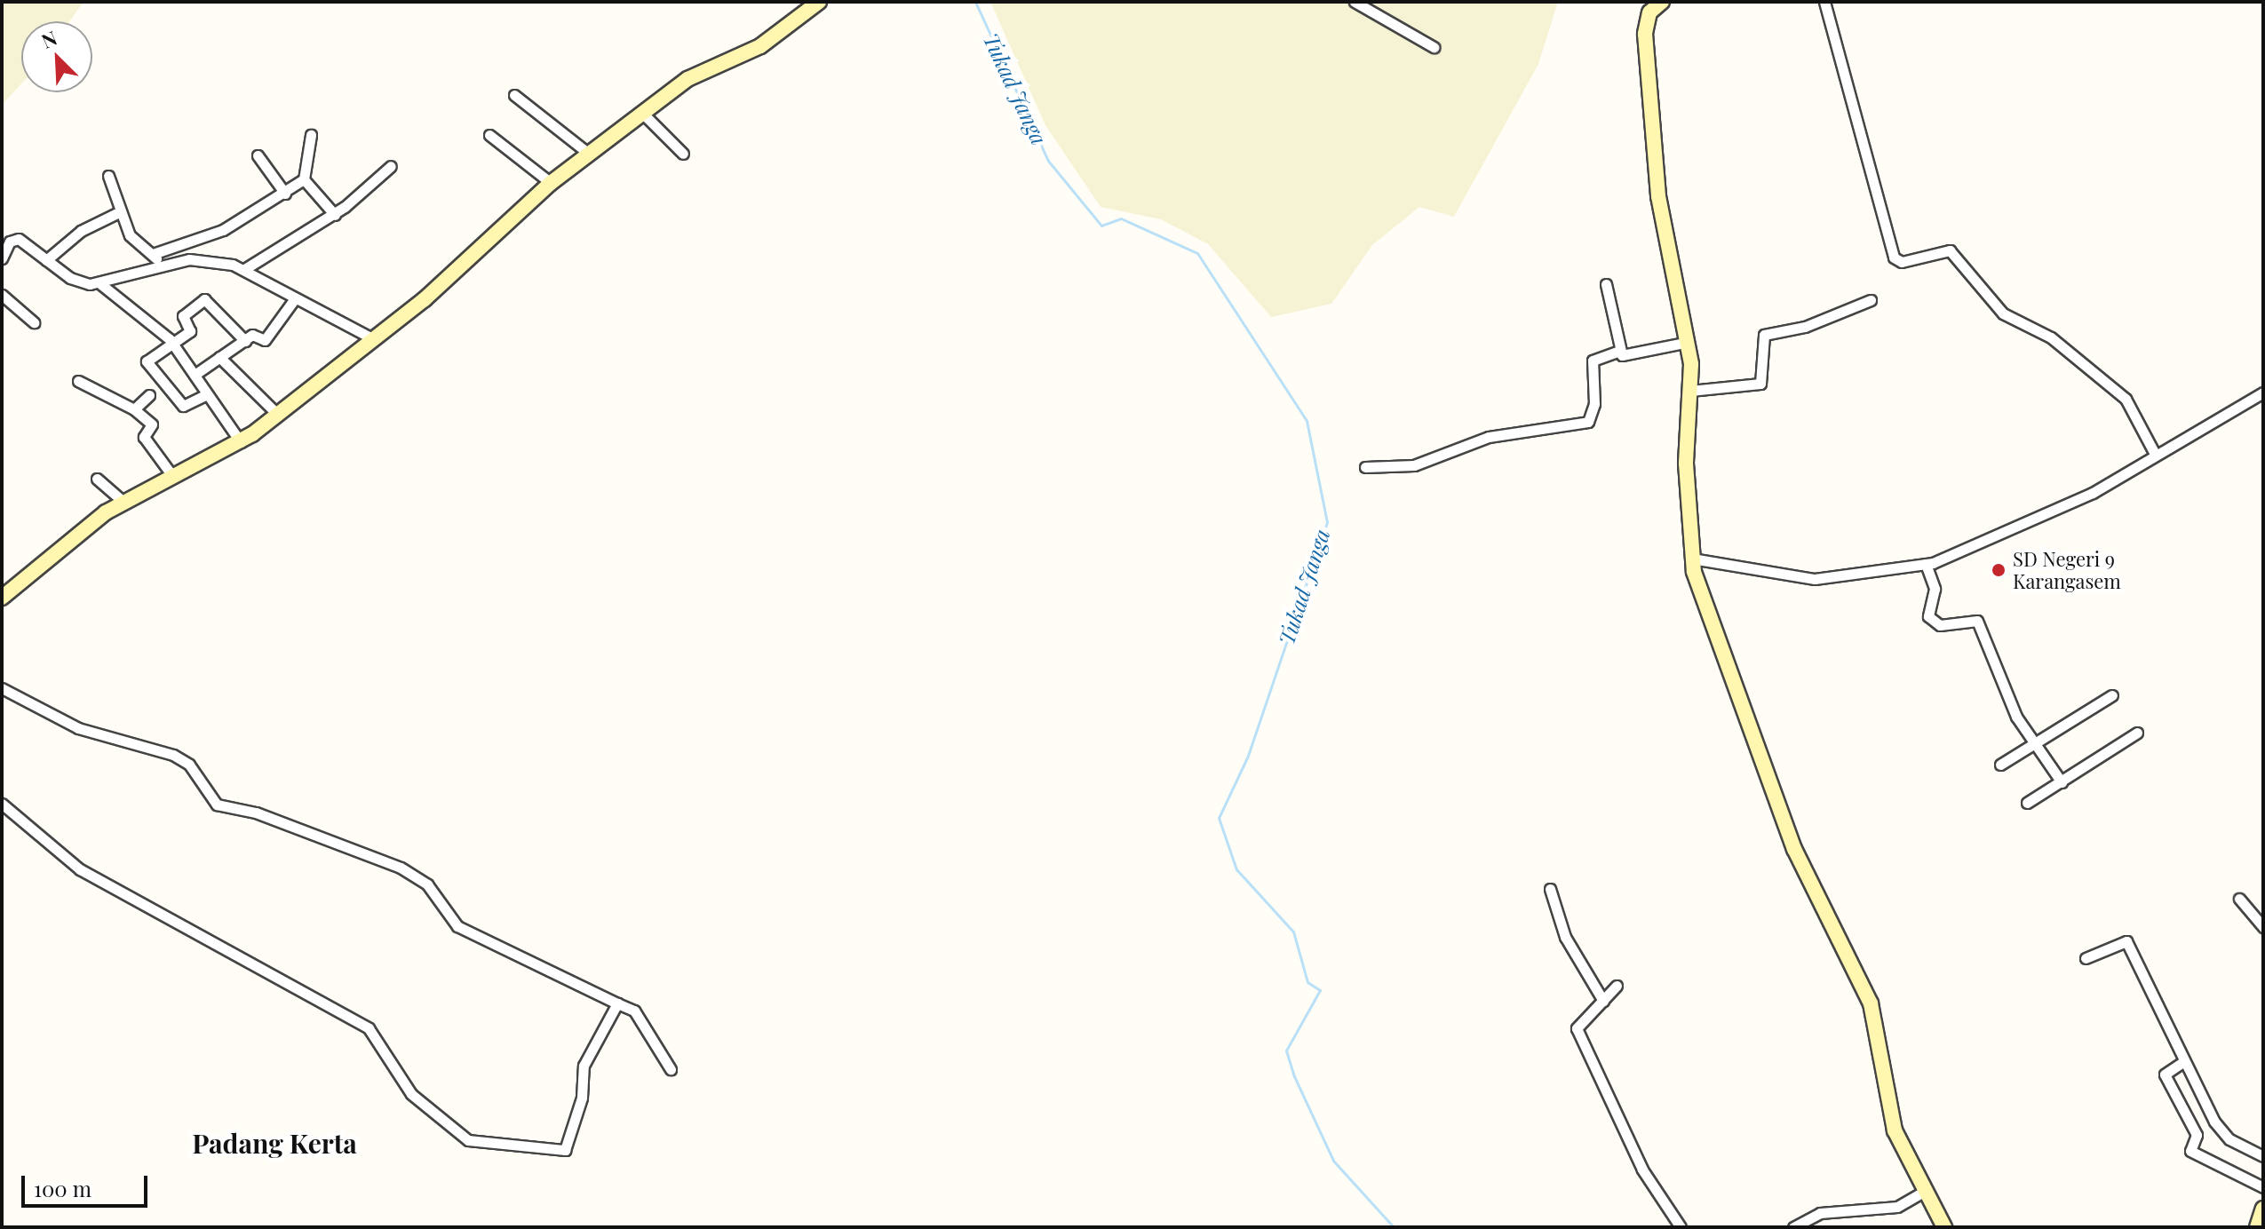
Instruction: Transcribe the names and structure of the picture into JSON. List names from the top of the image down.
{
  "districts": ["Padang Kerta"],
  "water": ["Tukad Janga"],
  "places": ["SD Negeri 9 Karangasem"],
  "scale_bar": "100 m",
  "north": "top left"
}
